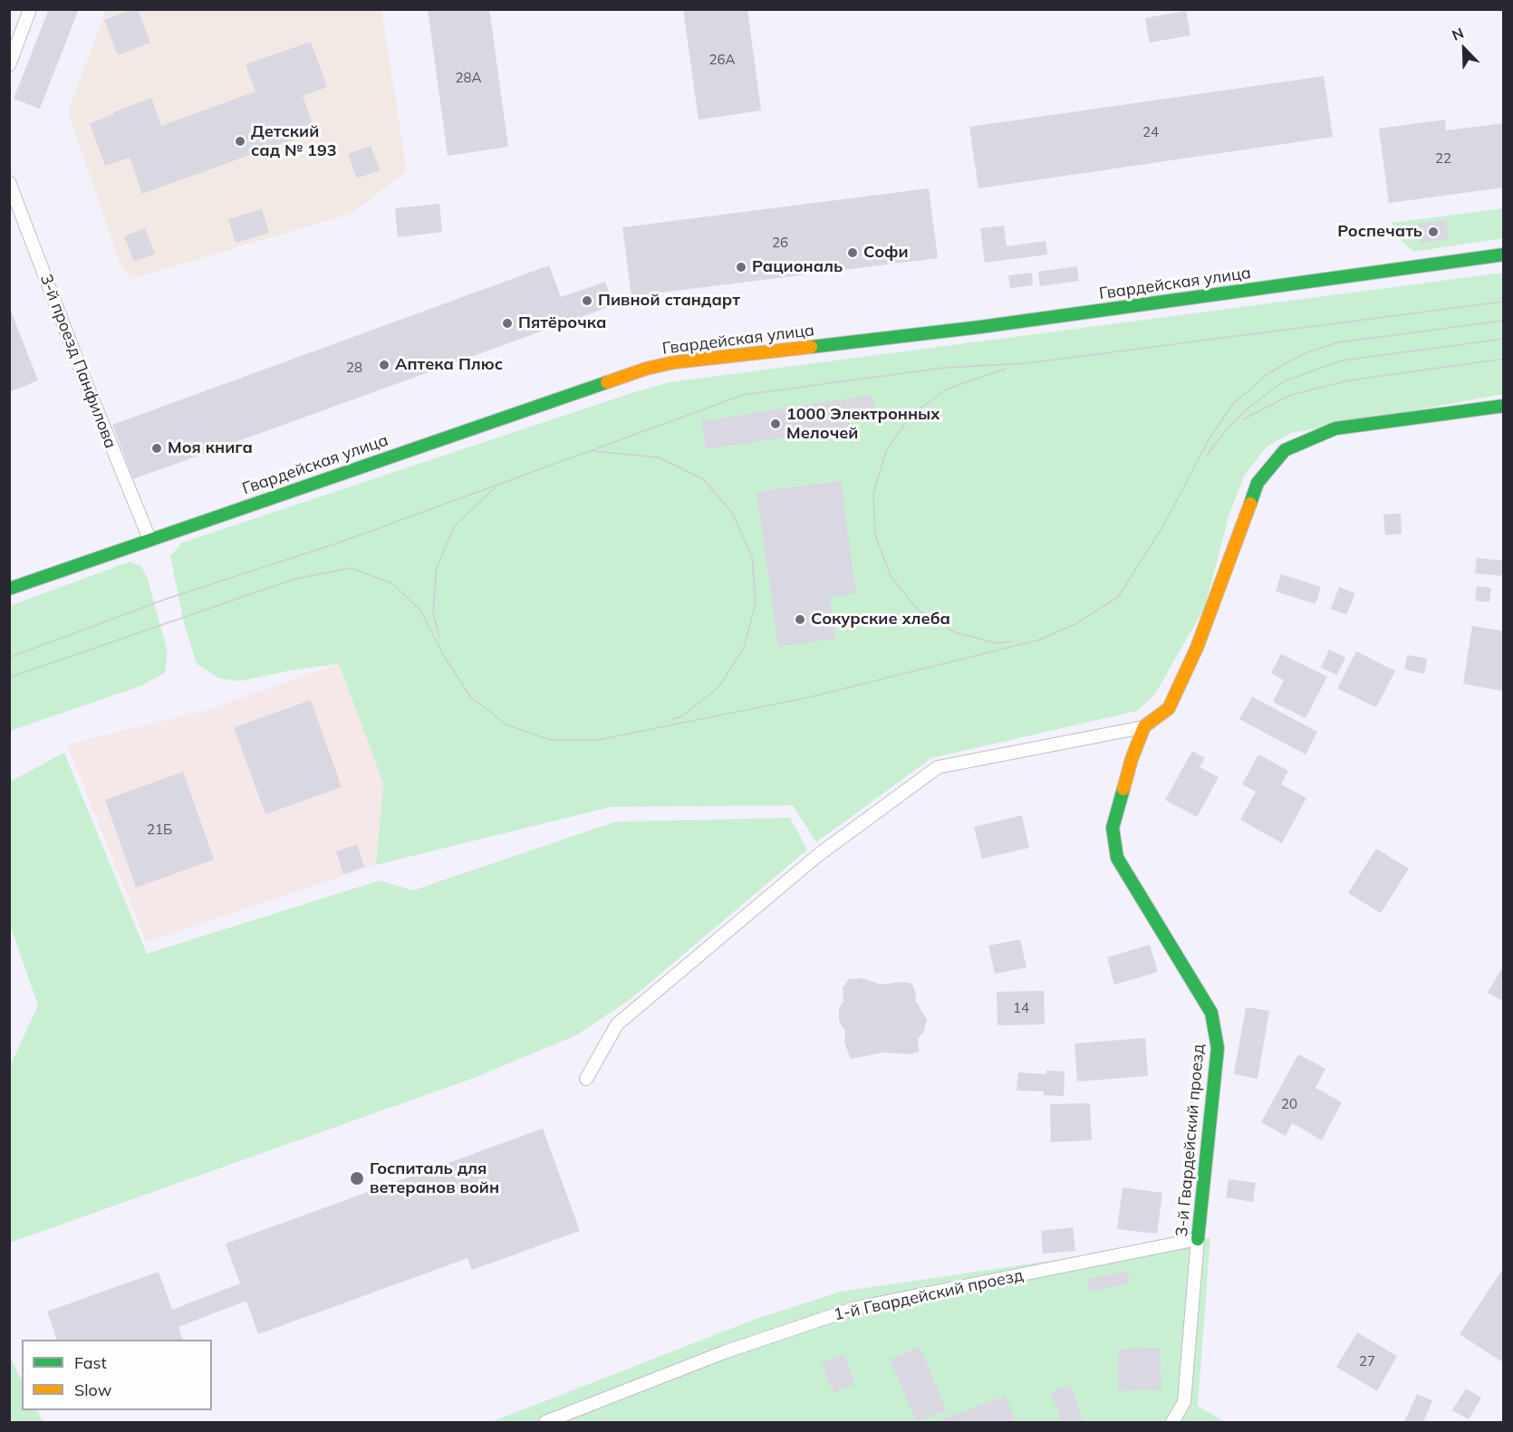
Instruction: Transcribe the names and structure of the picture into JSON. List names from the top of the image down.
{
  "streets": {
    "street": ["Гвардейская улица", "3-й Гвардейский проезд"],
    "lane": ["3-й проезд Панфилова", "1-й Гвардейский проезд"]
  },
  "crossings": [
    ["Гвардейская улица", "3-й проезд Панфилова"],
    ["3-й Гвардейский проезд", "1-й Гвардейский проезд"]
  ],
  "places": [
    "Детский сад № 193",
    "Роспечать",
    "Софи",
    "Рациональ",
    "Пивной стандарт",
    "Пятёрочка",
    "Аптека Плюс",
    "1000 Электронных Мелочей",
    "Моя книга",
    "Сокурские хлеба",
    "Госпиталь для ветеранов войн"
  ],
  "house_numbers": [
    "26А",
    "28А",
    "24",
    "22",
    "26",
    "28",
    "21Б",
    "14",
    "20",
    "27"
  ],
  "legend": ["Fast", "Slow"],
  "north": "top left"
}
